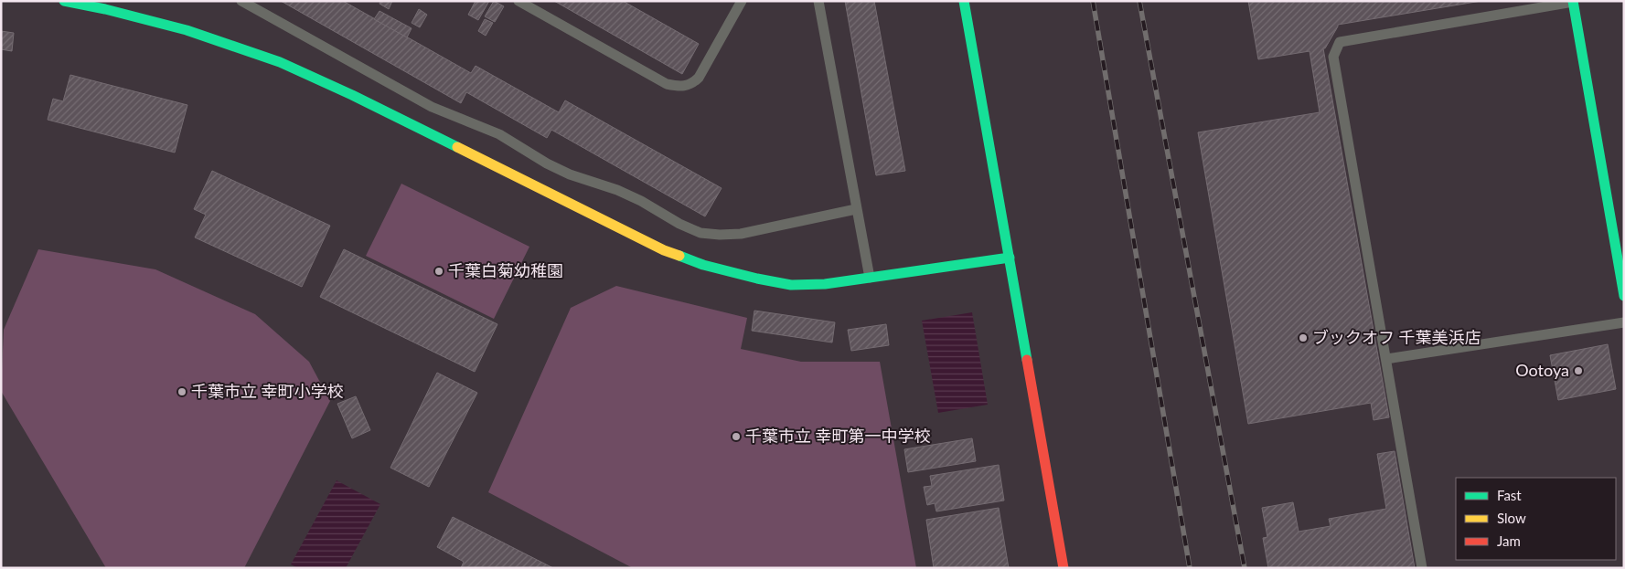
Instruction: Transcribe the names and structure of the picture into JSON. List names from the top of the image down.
{
  "places": [
    "千葉白菊幼稚園",
    "ブックオフ 千葉美浜店",
    "Ootoya",
    "千葉市立 幸町小学校",
    "千葉市立 幸町第一中学校"
  ],
  "legend": ["Fast", "Slow", "Jam"]
}
